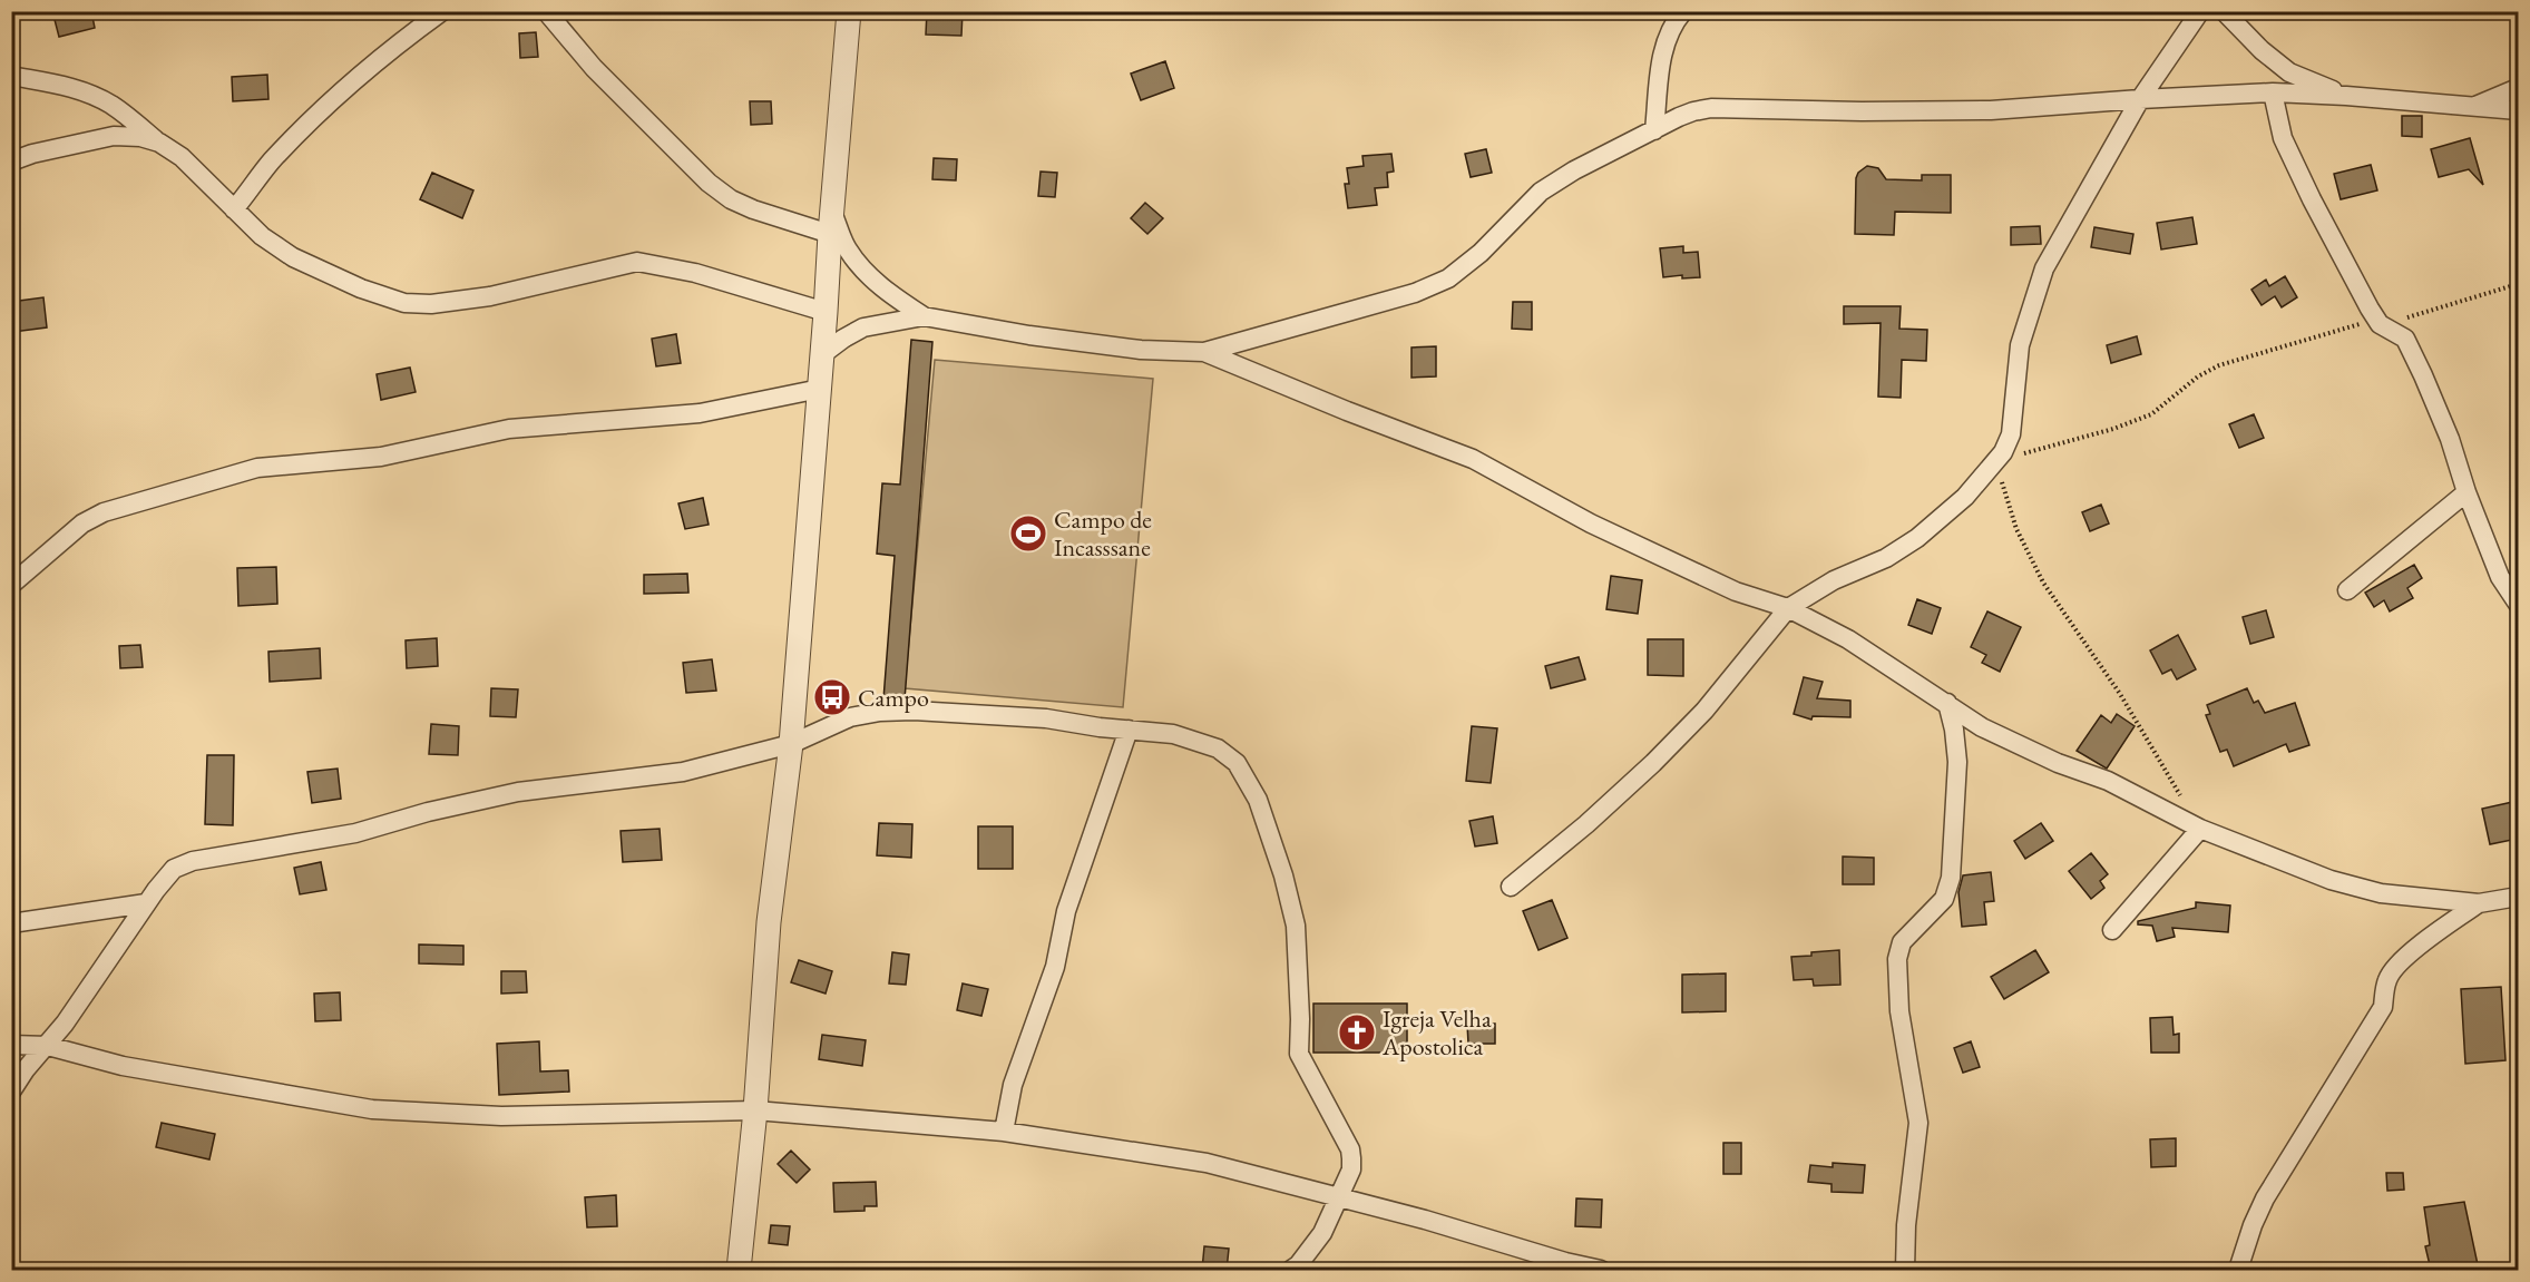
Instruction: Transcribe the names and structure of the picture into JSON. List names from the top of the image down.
{
  "places": {
    "sports": ["Campo de Incasssane"],
    "bus stop": ["Campo"],
    "church": ["Igreja Velha Apostolica"]
  }
}
